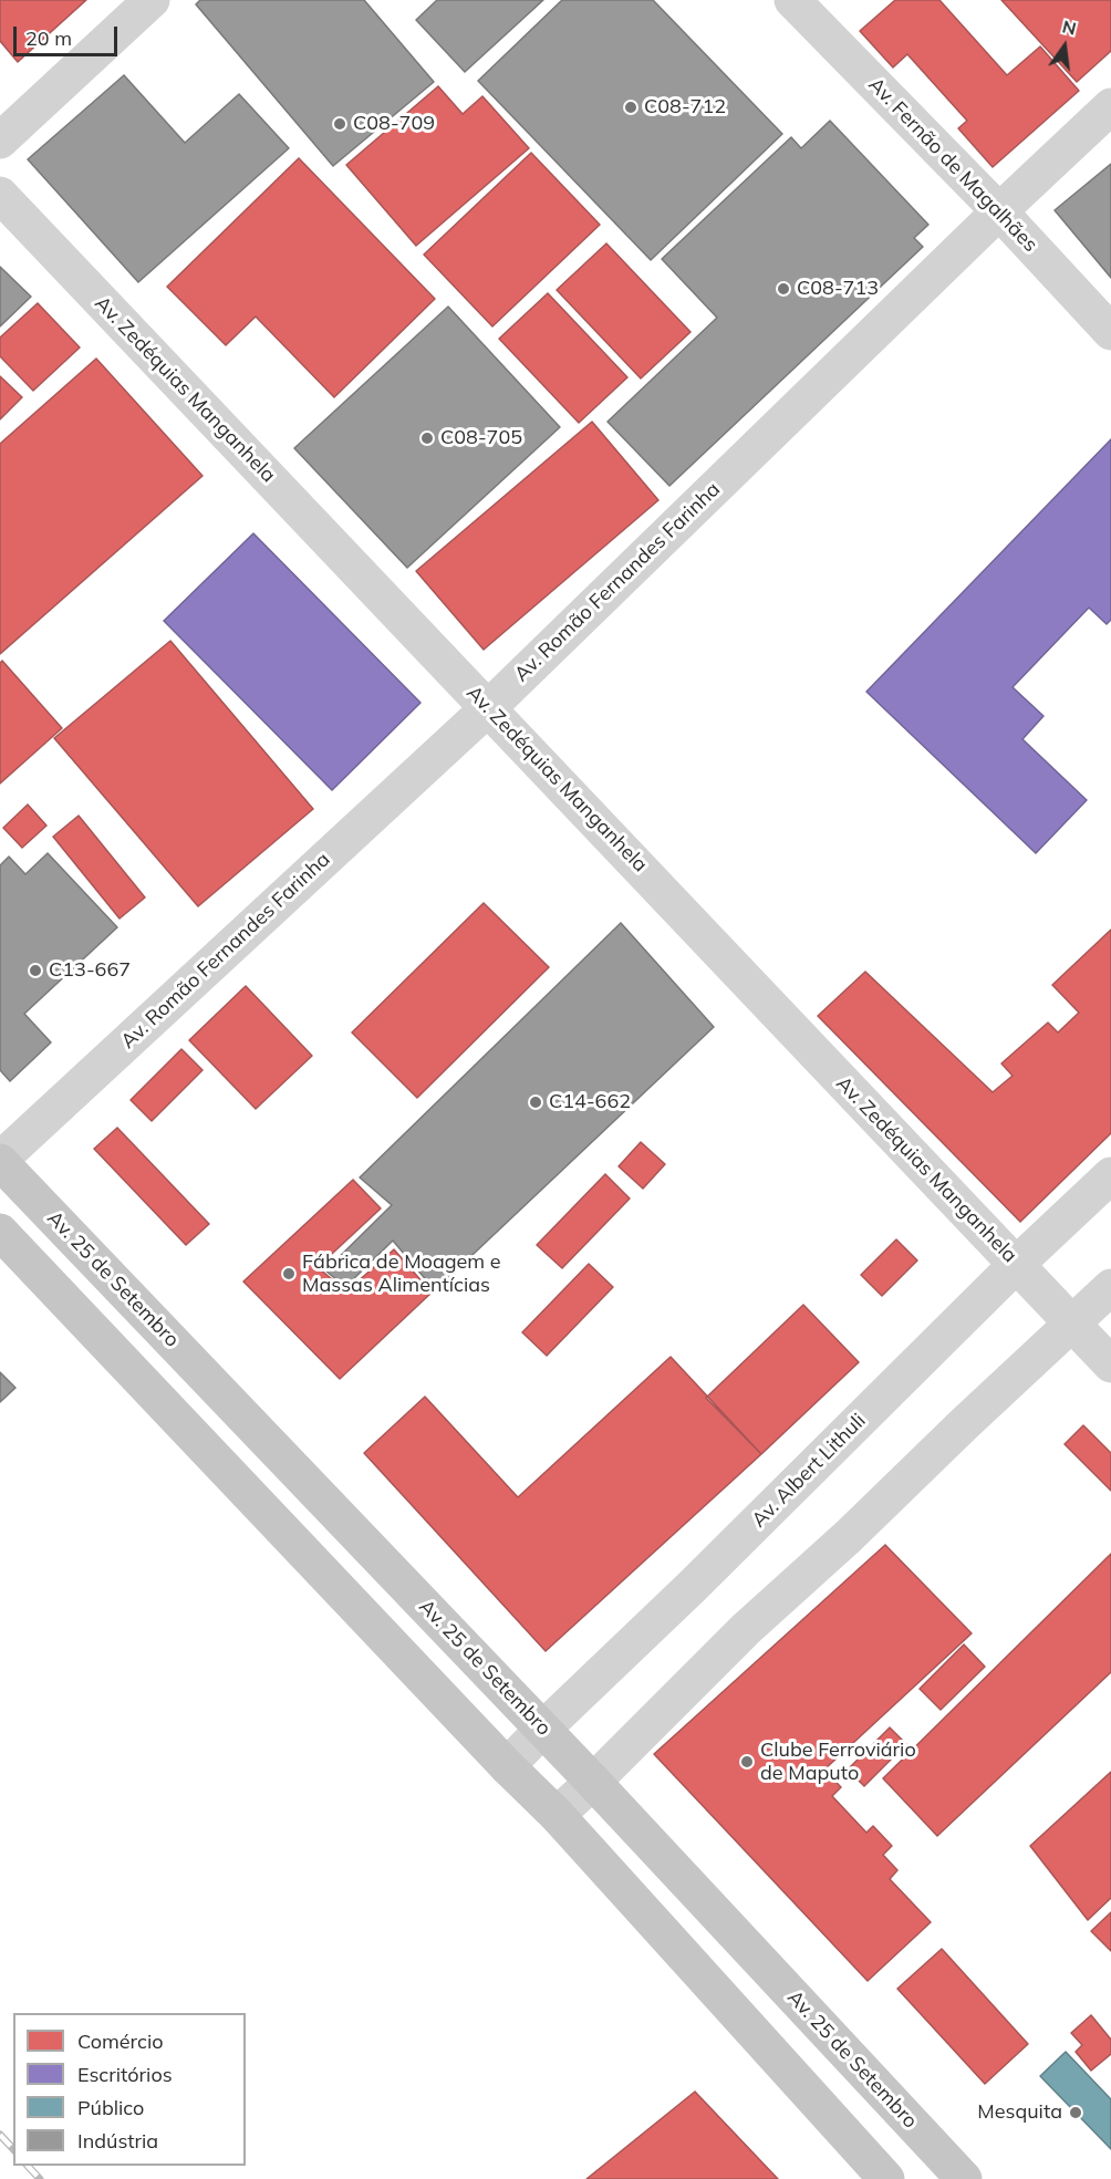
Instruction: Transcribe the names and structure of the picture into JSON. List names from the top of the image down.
{
  "streets": {
    "main road": ["Av. 25 de Setembro"],
    "street": [
      "Av. Fernão de Magalhães",
      "Av. Zedéquias Manganhela",
      "Av. Romão Fernandes Farinha",
      "Av. Albert Lithuli"
    ]
  },
  "crossings": [
    ["Av. Fernão de Magalhães", "Av. Romão Fernandes Farinha"],
    ["Av. Zedéquias Manganhela", "Av. Romão Fernandes Farinha"],
    ["Av. Zedéquias Manganhela", "Av. Albert Lithuli"],
    ["Av. Romão Fernandes Farinha", "Av. 25 de Setembro"],
    ["Av. 25 de Setembro", "Av. Albert Lithuli"]
  ],
  "places": [
    "C08-712",
    "C08-709",
    "C08-713",
    "C08-705",
    "C13-667",
    "C14-662",
    "Fábrica de Moagem e Massas Alimentícias",
    "Clube Ferroviário de Maputo",
    "Mesquita"
  ],
  "legend": [
    "Comércio",
    "Escritórios",
    "Público",
    "Indústria"
  ],
  "scale_bar": "20 m",
  "north": "top"
}
